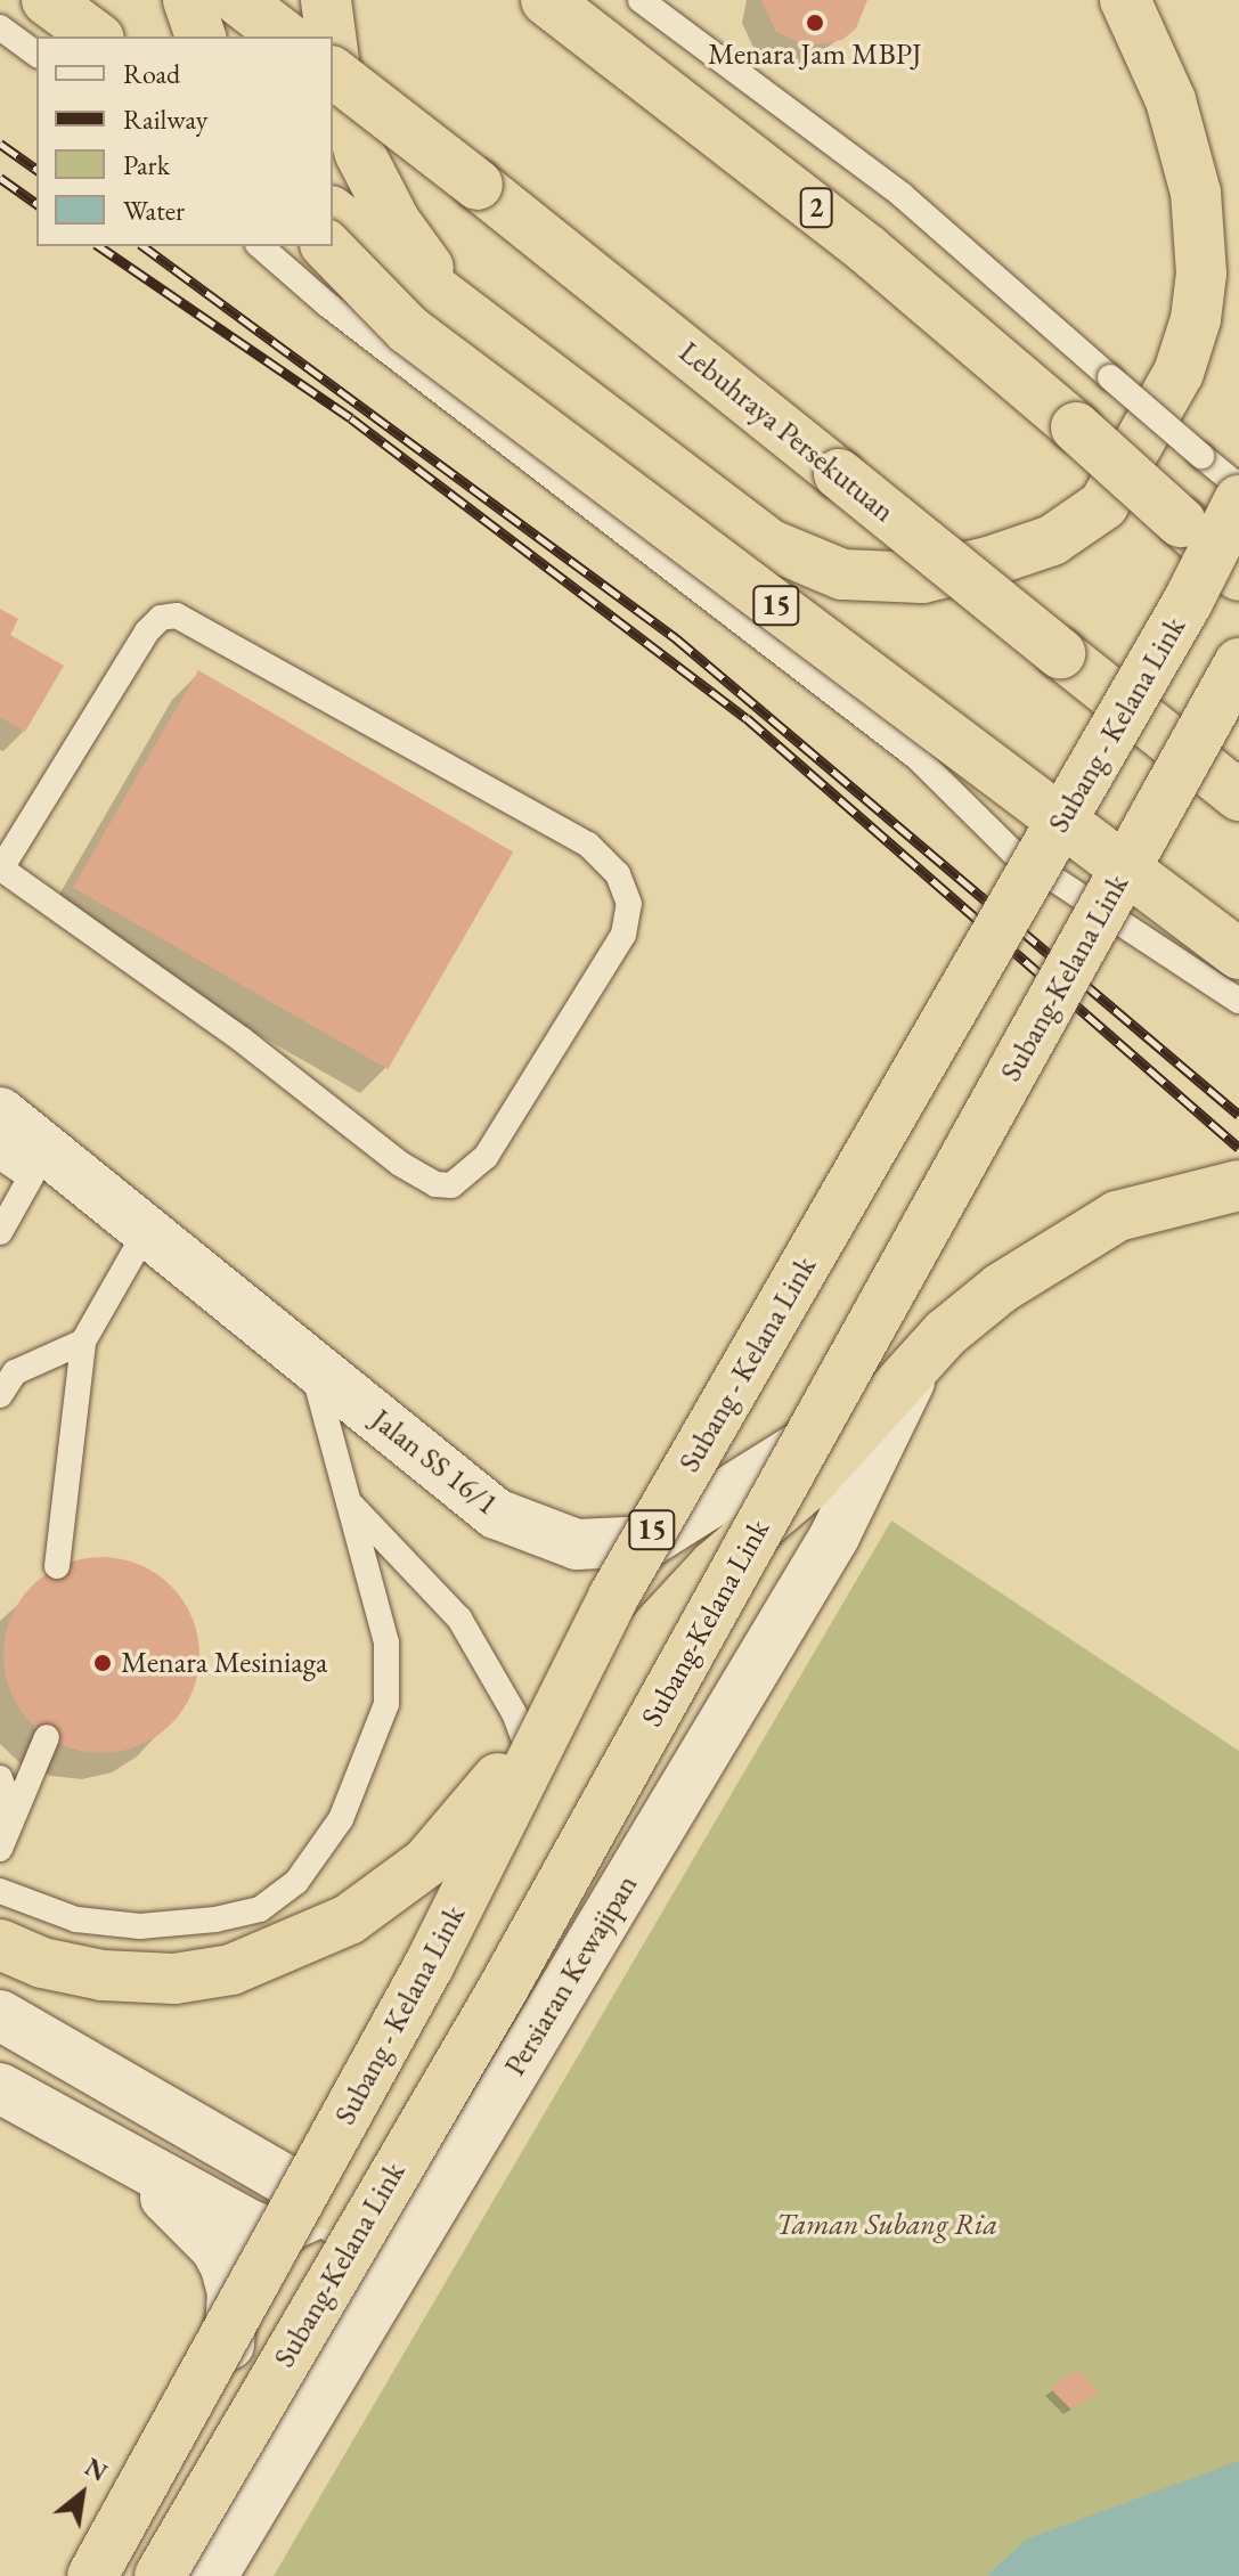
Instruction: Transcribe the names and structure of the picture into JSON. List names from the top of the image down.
{
  "streets": {
    "main road": [
      "2",
      "Lebuhraya Persekutuan",
      "15",
      "Subang - Kelana Link",
      "Subang-Kelana Link",
      "Jalan SS 16/1",
      "Persiaran Kewajipan"
    ]
  },
  "crossings": [
    ["Jalan SS 16/1", "Persiaran Kewajipan"]
  ],
  "parks": ["Taman Subang Ria"],
  "places": ["Menara Jam MBPJ", "Menara Mesiniaga"],
  "legend": [
    "Road",
    "Railway",
    "Park",
    "Water"
  ],
  "north": "top right"
}
